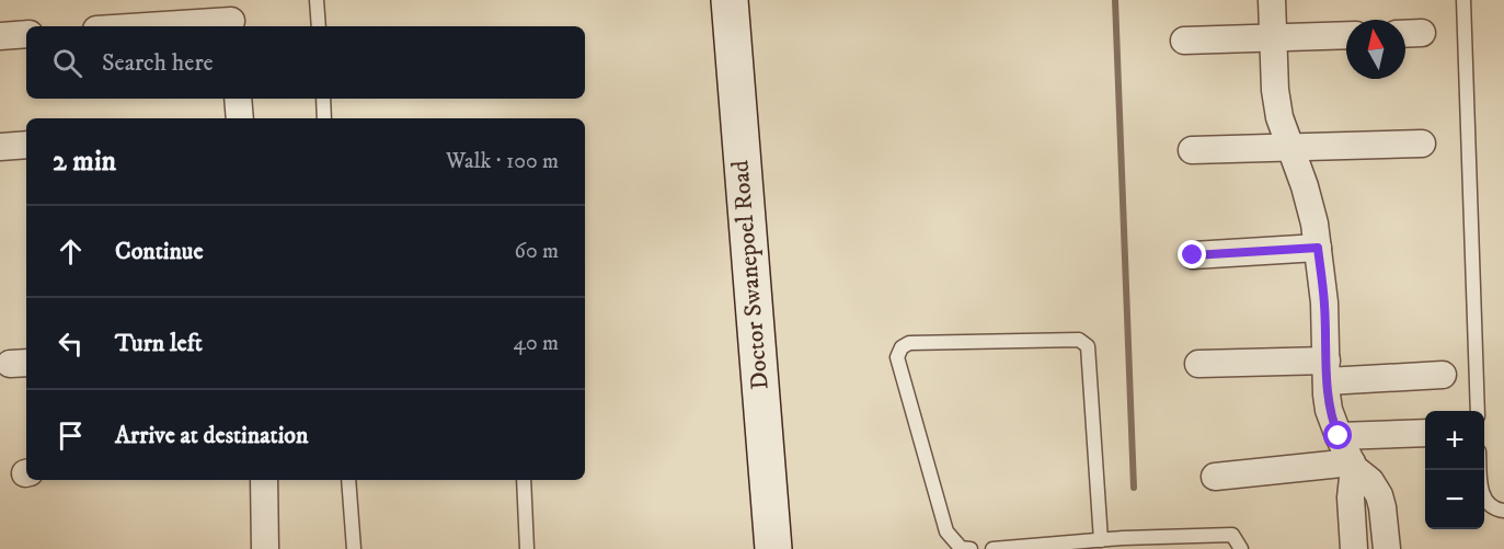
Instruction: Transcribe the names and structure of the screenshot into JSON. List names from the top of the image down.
{
  "streets": {
    "main road": ["Doctor Swanepoel Road"]
  },
  "north": "top",
  "page": {
    "search": "Search here",
    "heading": ["2 min", "Walk · 100 m"],
    "list": [
      ["Continue", "60 m"],
      ["Turn left", "40 m"],
      "Arrive at destination"
    ],
    "map_buttons": ["+", "−"]
  }
}
